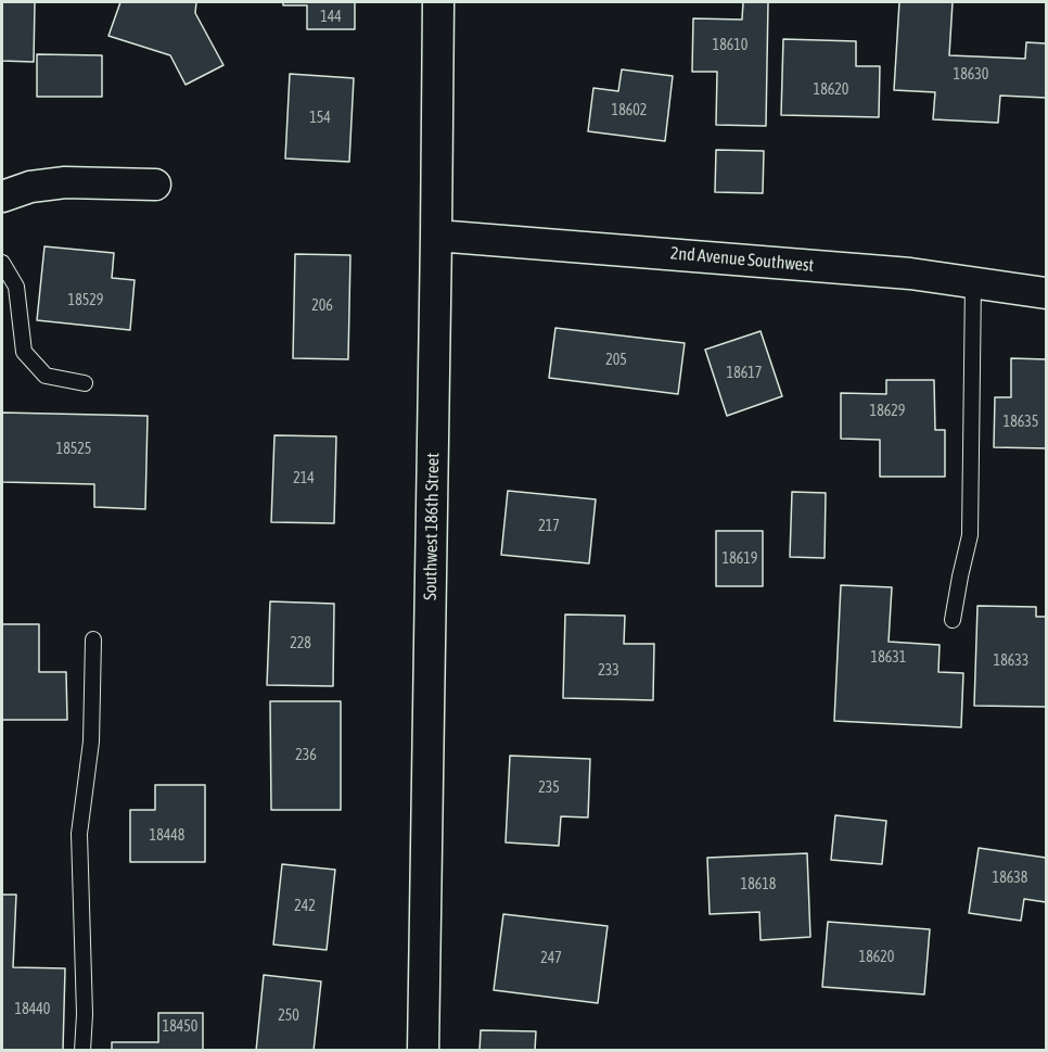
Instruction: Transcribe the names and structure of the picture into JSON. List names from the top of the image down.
{
  "streets": {
    "street": ["2nd Avenue Southwest", "Southwest 186th Street"]
  },
  "crossings": [
    ["2nd Avenue Southwest", "Southwest 186th Street"]
  ],
  "house_numbers": [
    "144",
    "18610",
    "18630",
    "18620",
    "18602",
    "154",
    "18529",
    "206",
    "205",
    "18617",
    "18629",
    "18635",
    "18525",
    "214",
    "217",
    "18619",
    "228",
    "18631",
    "18633",
    "233",
    "236",
    "235",
    "18448",
    "18638",
    "18618",
    "242",
    "18620",
    "247",
    "18440",
    "250",
    "18450"
  ]
}
